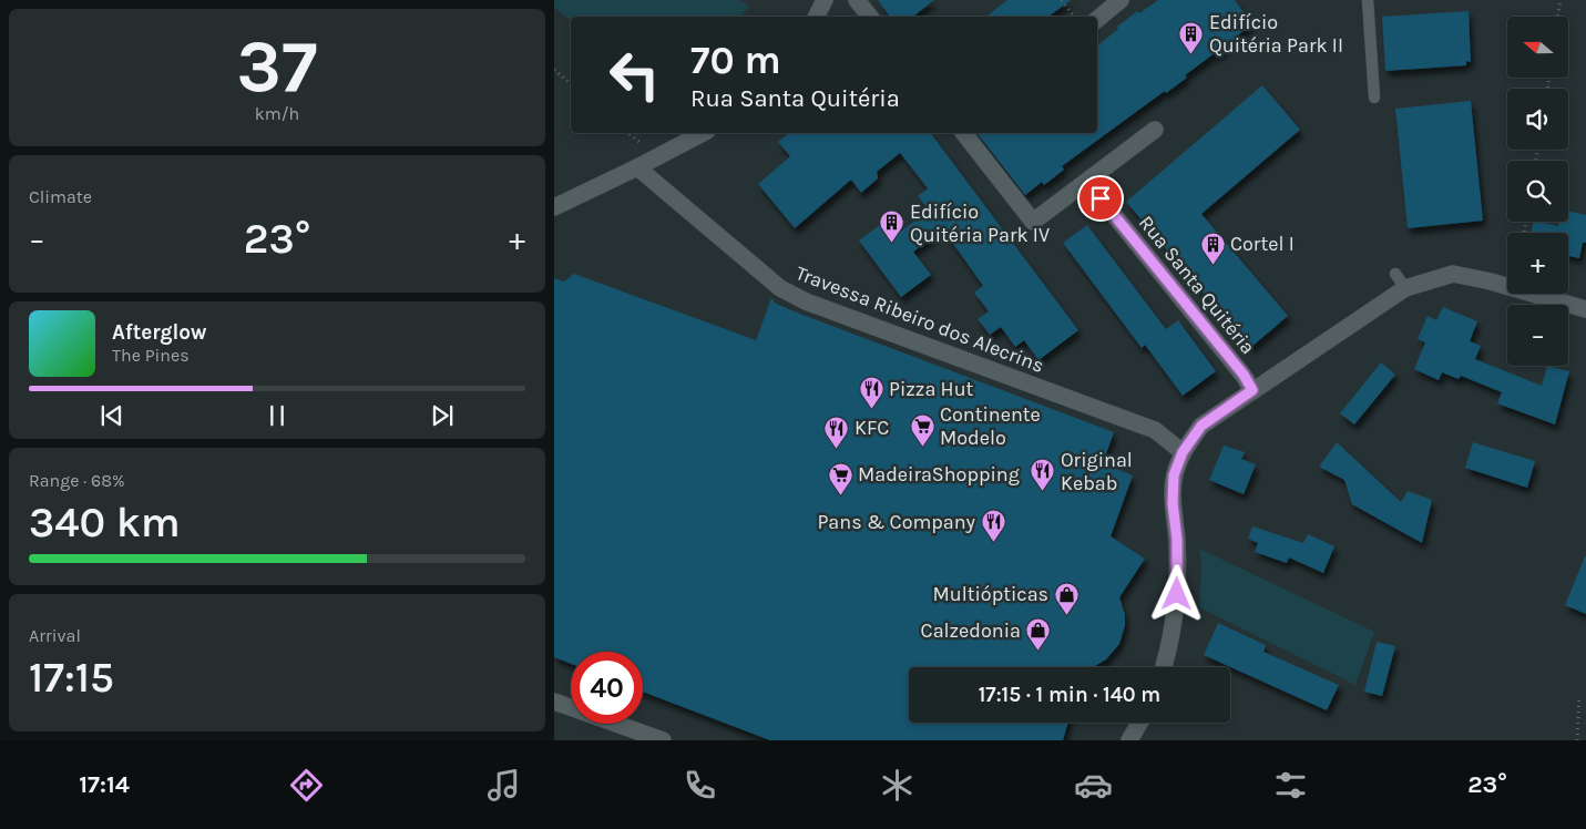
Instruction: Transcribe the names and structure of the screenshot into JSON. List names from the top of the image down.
{
  "streets": {
    "street": ["Rua Santa Quitéria", "Travessa Ribeiro dos Alecrins"]
  },
  "places": {
    "building": ["Edifício Quitéria Park II", "Edifício Quitéria Park IV", "Cortel I"],
    "restaurant": [
      "Pizza Hut",
      "KFC",
      "Original Kebab",
      "Pans & Company"
    ],
    "supermarket": ["Continente Modelo", "MadeiraShopping"],
    "shop": ["Multiópticas", "Calzedonia"]
  },
  "north": "left",
  "page": {
    "tile": [
      ["37", "km/h"],
      "Climate",
      ["Range · 68%", "340 km"],
      ["Arrival", "17:15"]
    ],
    "map_buttons": ["+", "−"],
    "turn": ["70 m", "Rua Santa Quitéria"],
    "heat": ["−", "23°", "+"],
    "song": ["Afterglow", "The Pines"],
    "limit": "40",
    "trip": "17:15 · 1 min · 140 m",
    "tabs": ["17:14", "23°"]
  }
}
